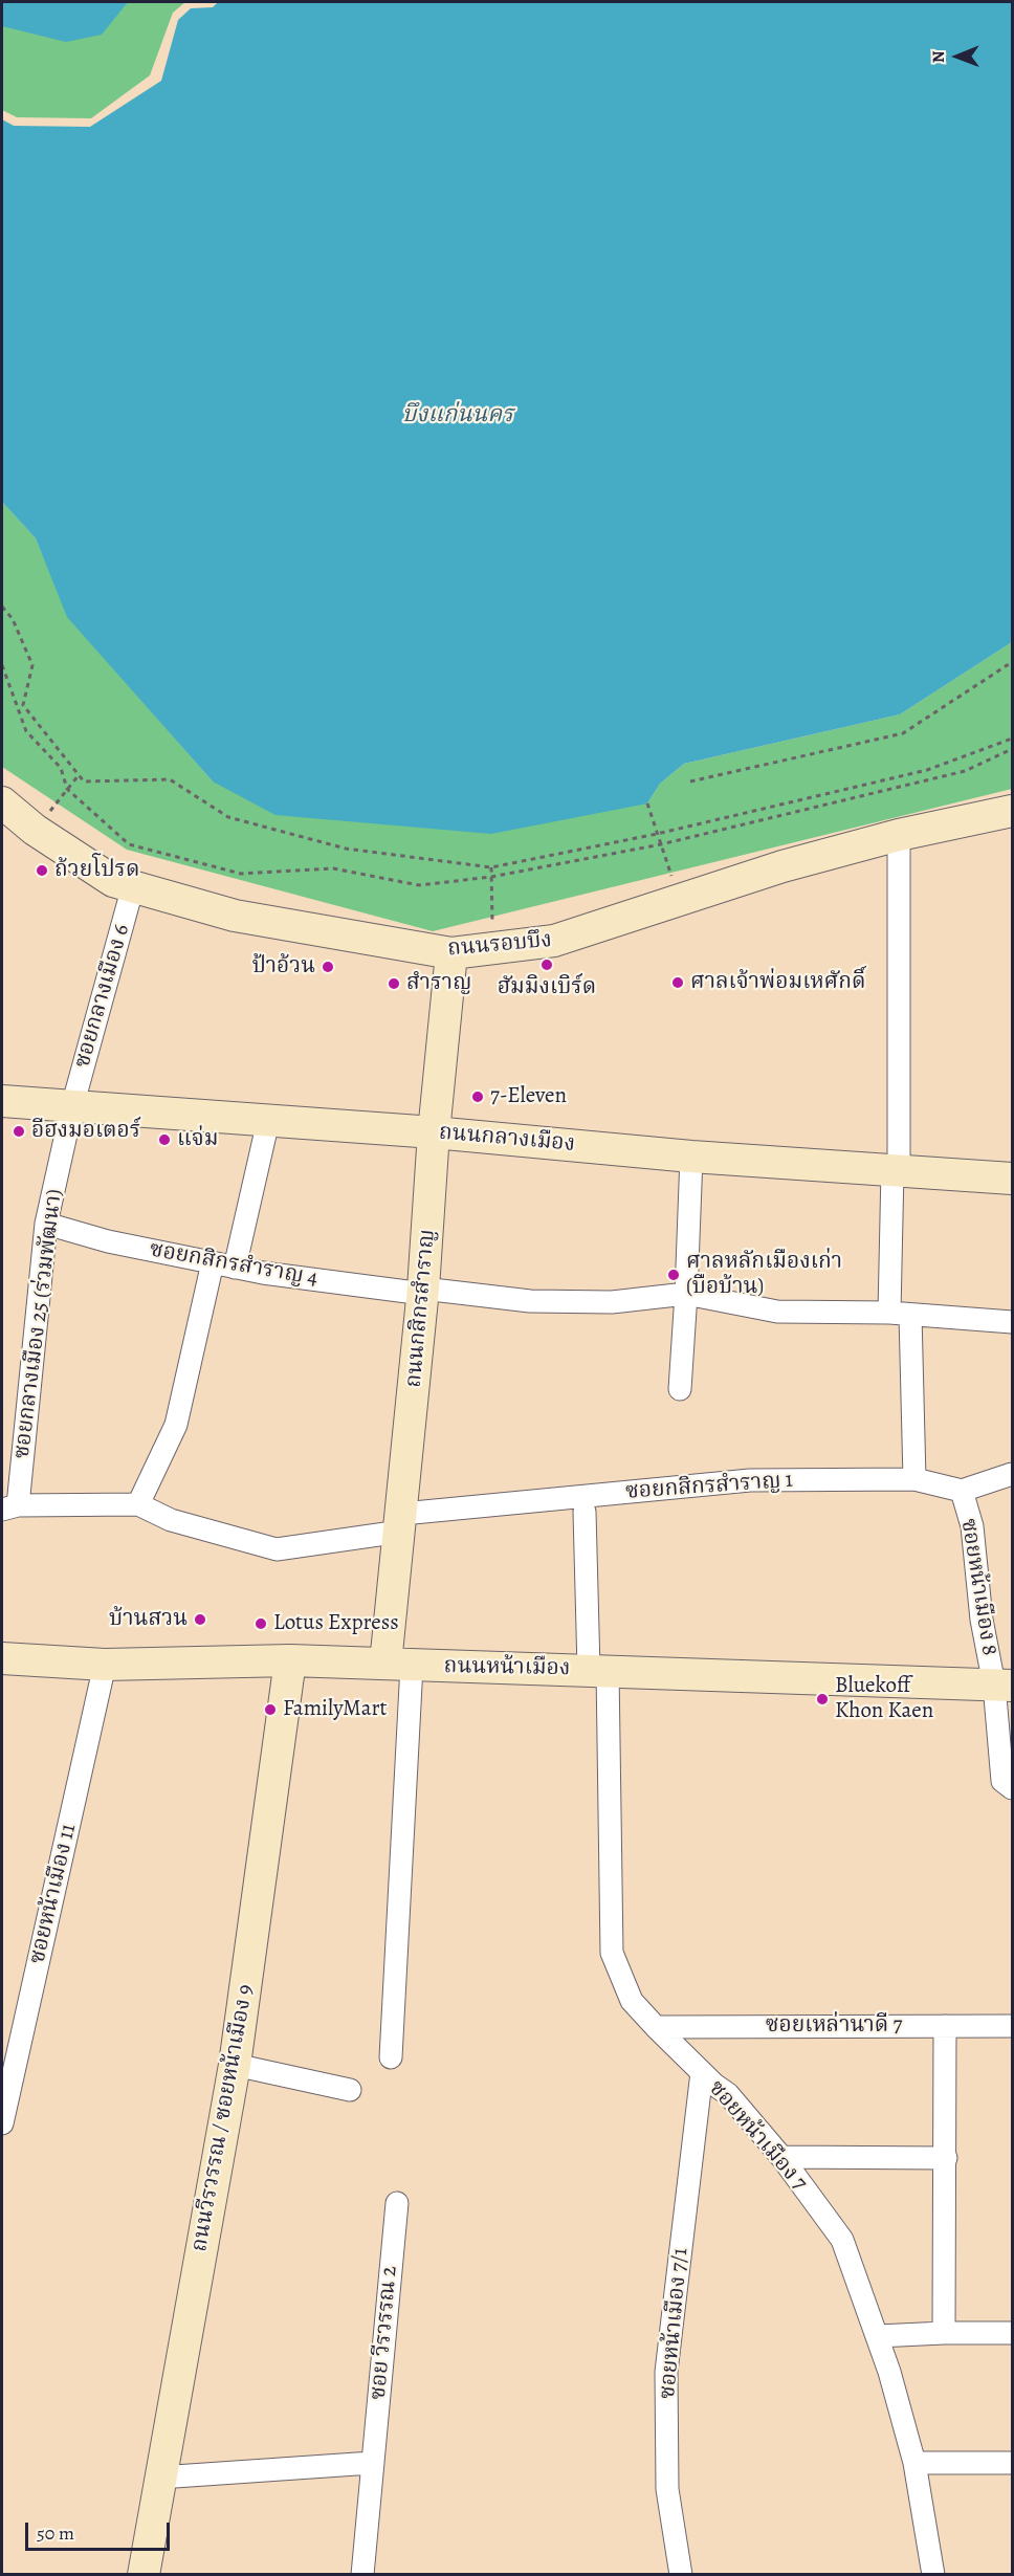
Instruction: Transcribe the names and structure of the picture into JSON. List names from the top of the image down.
{
  "streets": {
    "street": [
      "ถนนรอบบึง",
      "ซอยกลางเมือง 6",
      "ถนนกลางเมือง",
      "ซอยกสิกรสำราญ 4",
      "ถนนกสิกรสำราญ",
      "ซอยกลางเมือง 25 (ร่วมพัฒนา)",
      "ซอยกสิกรสำราญ 1",
      "ซอยหน้าเมือง 8",
      "ถนนหน้าเมือง",
      "ซอยหน้าเมือง 11",
      "ซอยเหล่านาดี 7",
      "ถนนวีรวรรณ / ซอยหน้าเมือง 9",
      "ซอยหน้าเมือง 7",
      "ซอยหน้าเมือง 7/1",
      "ซอย วีรวรรณ 2"
    ]
  },
  "crossings": [
    ["ถนนรอบบึง", "ซอยกลางเมือง 6"],
    ["ถนนรอบบึง", "ถนนกสิกรสำราญ"],
    ["ซอยกลางเมือง 6", "ถนนกลางเมือง"],
    ["ซอยกลางเมือง 6", "ซอยกลางเมือง 25 (ร่วมพัฒนา)"],
    ["ถนนกลางเมือง", "ถนนกสิกรสำราญ"],
    ["ถนนกลางเมือง", "ซอยกลางเมือง 25 (ร่วมพัฒนา)"],
    ["ซอยกสิกรสำราญ 4", "ถนนกสิกรสำราญ"],
    ["ซอยกสิกรสำราญ 4", "ซอยกลางเมือง 25 (ร่วมพัฒนา)"],
    ["ถนนกสิกรสำราญ", "ซอยกสิกรสำราญ 1"],
    ["ถนนกสิกรสำราญ", "ถนนหน้าเมือง"],
    ["ซอยกสิกรสำราญ 1", "ซอยหน้าเมือง 8"],
    ["ซอยหน้าเมือง 8", "ถนนหน้าเมือง"],
    ["ถนนหน้าเมือง", "ซอยหน้าเมือง 11"],
    ["ถนนหน้าเมือง", "ถนนวีรวรรณ / ซอยหน้าเมือง 9"],
    ["ถนนหน้าเมือง", "ซอยหน้าเมือง 7"],
    ["ซอยเหล่านาดี 7", "ซอยหน้าเมือง 7"],
    ["ซอยหน้าเมือง 7", "ซอยหน้าเมือง 7/1"]
  ],
  "water": ["บึงแก่นนคร"],
  "places": [
    "ถ้วยโปรด",
    "ฮัมมิงเบิร์ด",
    "ป้าอ้วน",
    "ศาลเจ้าพ่อมเหศักดิ์",
    "สำราญ",
    "7-Eleven",
    "อีฮงมอเตอร์",
    "แจ่ม",
    "ศาลหลักเมืองเก่า (บือบ้าน)",
    "บ้านสวน",
    "Lotus Express",
    "Bluekoff Khon Kaen",
    "FamilyMart"
  ],
  "scale_bar": "50 m",
  "north": "left"
}
